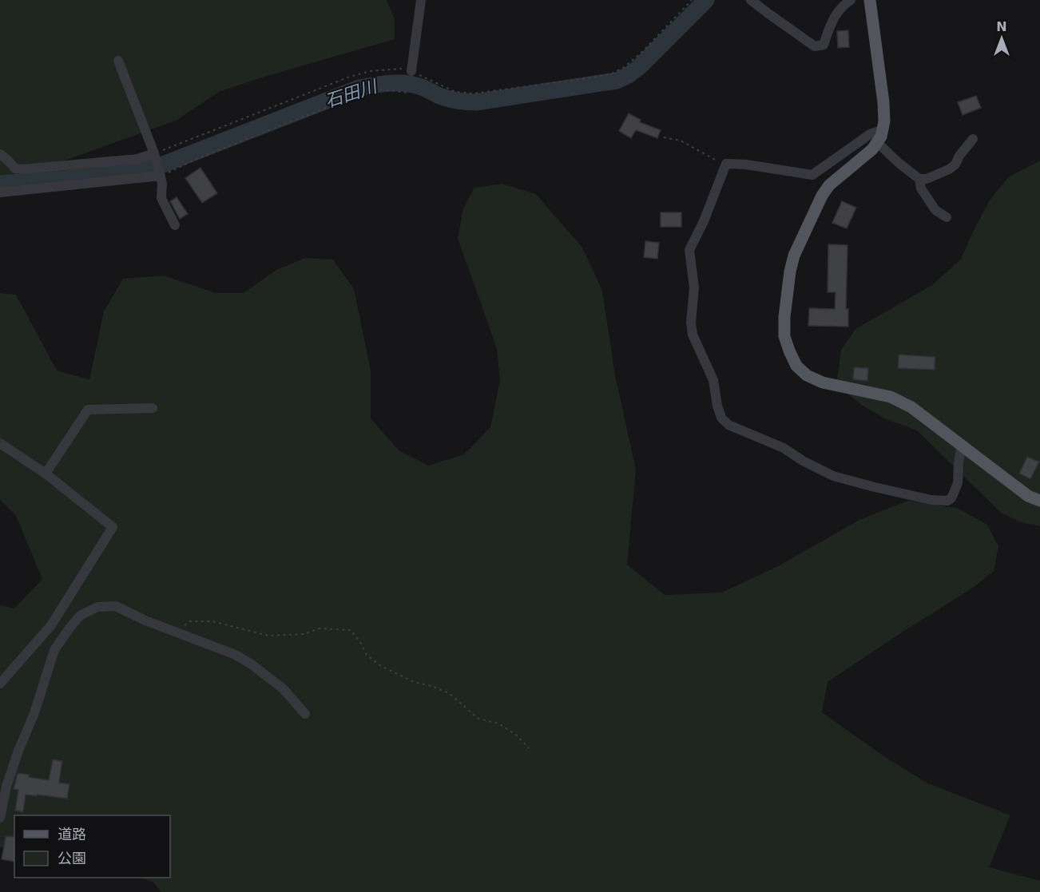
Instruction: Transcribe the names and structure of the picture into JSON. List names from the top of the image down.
{
  "water": ["石田川"],
  "legend": ["道路", "公園"],
  "north": "top"
}
